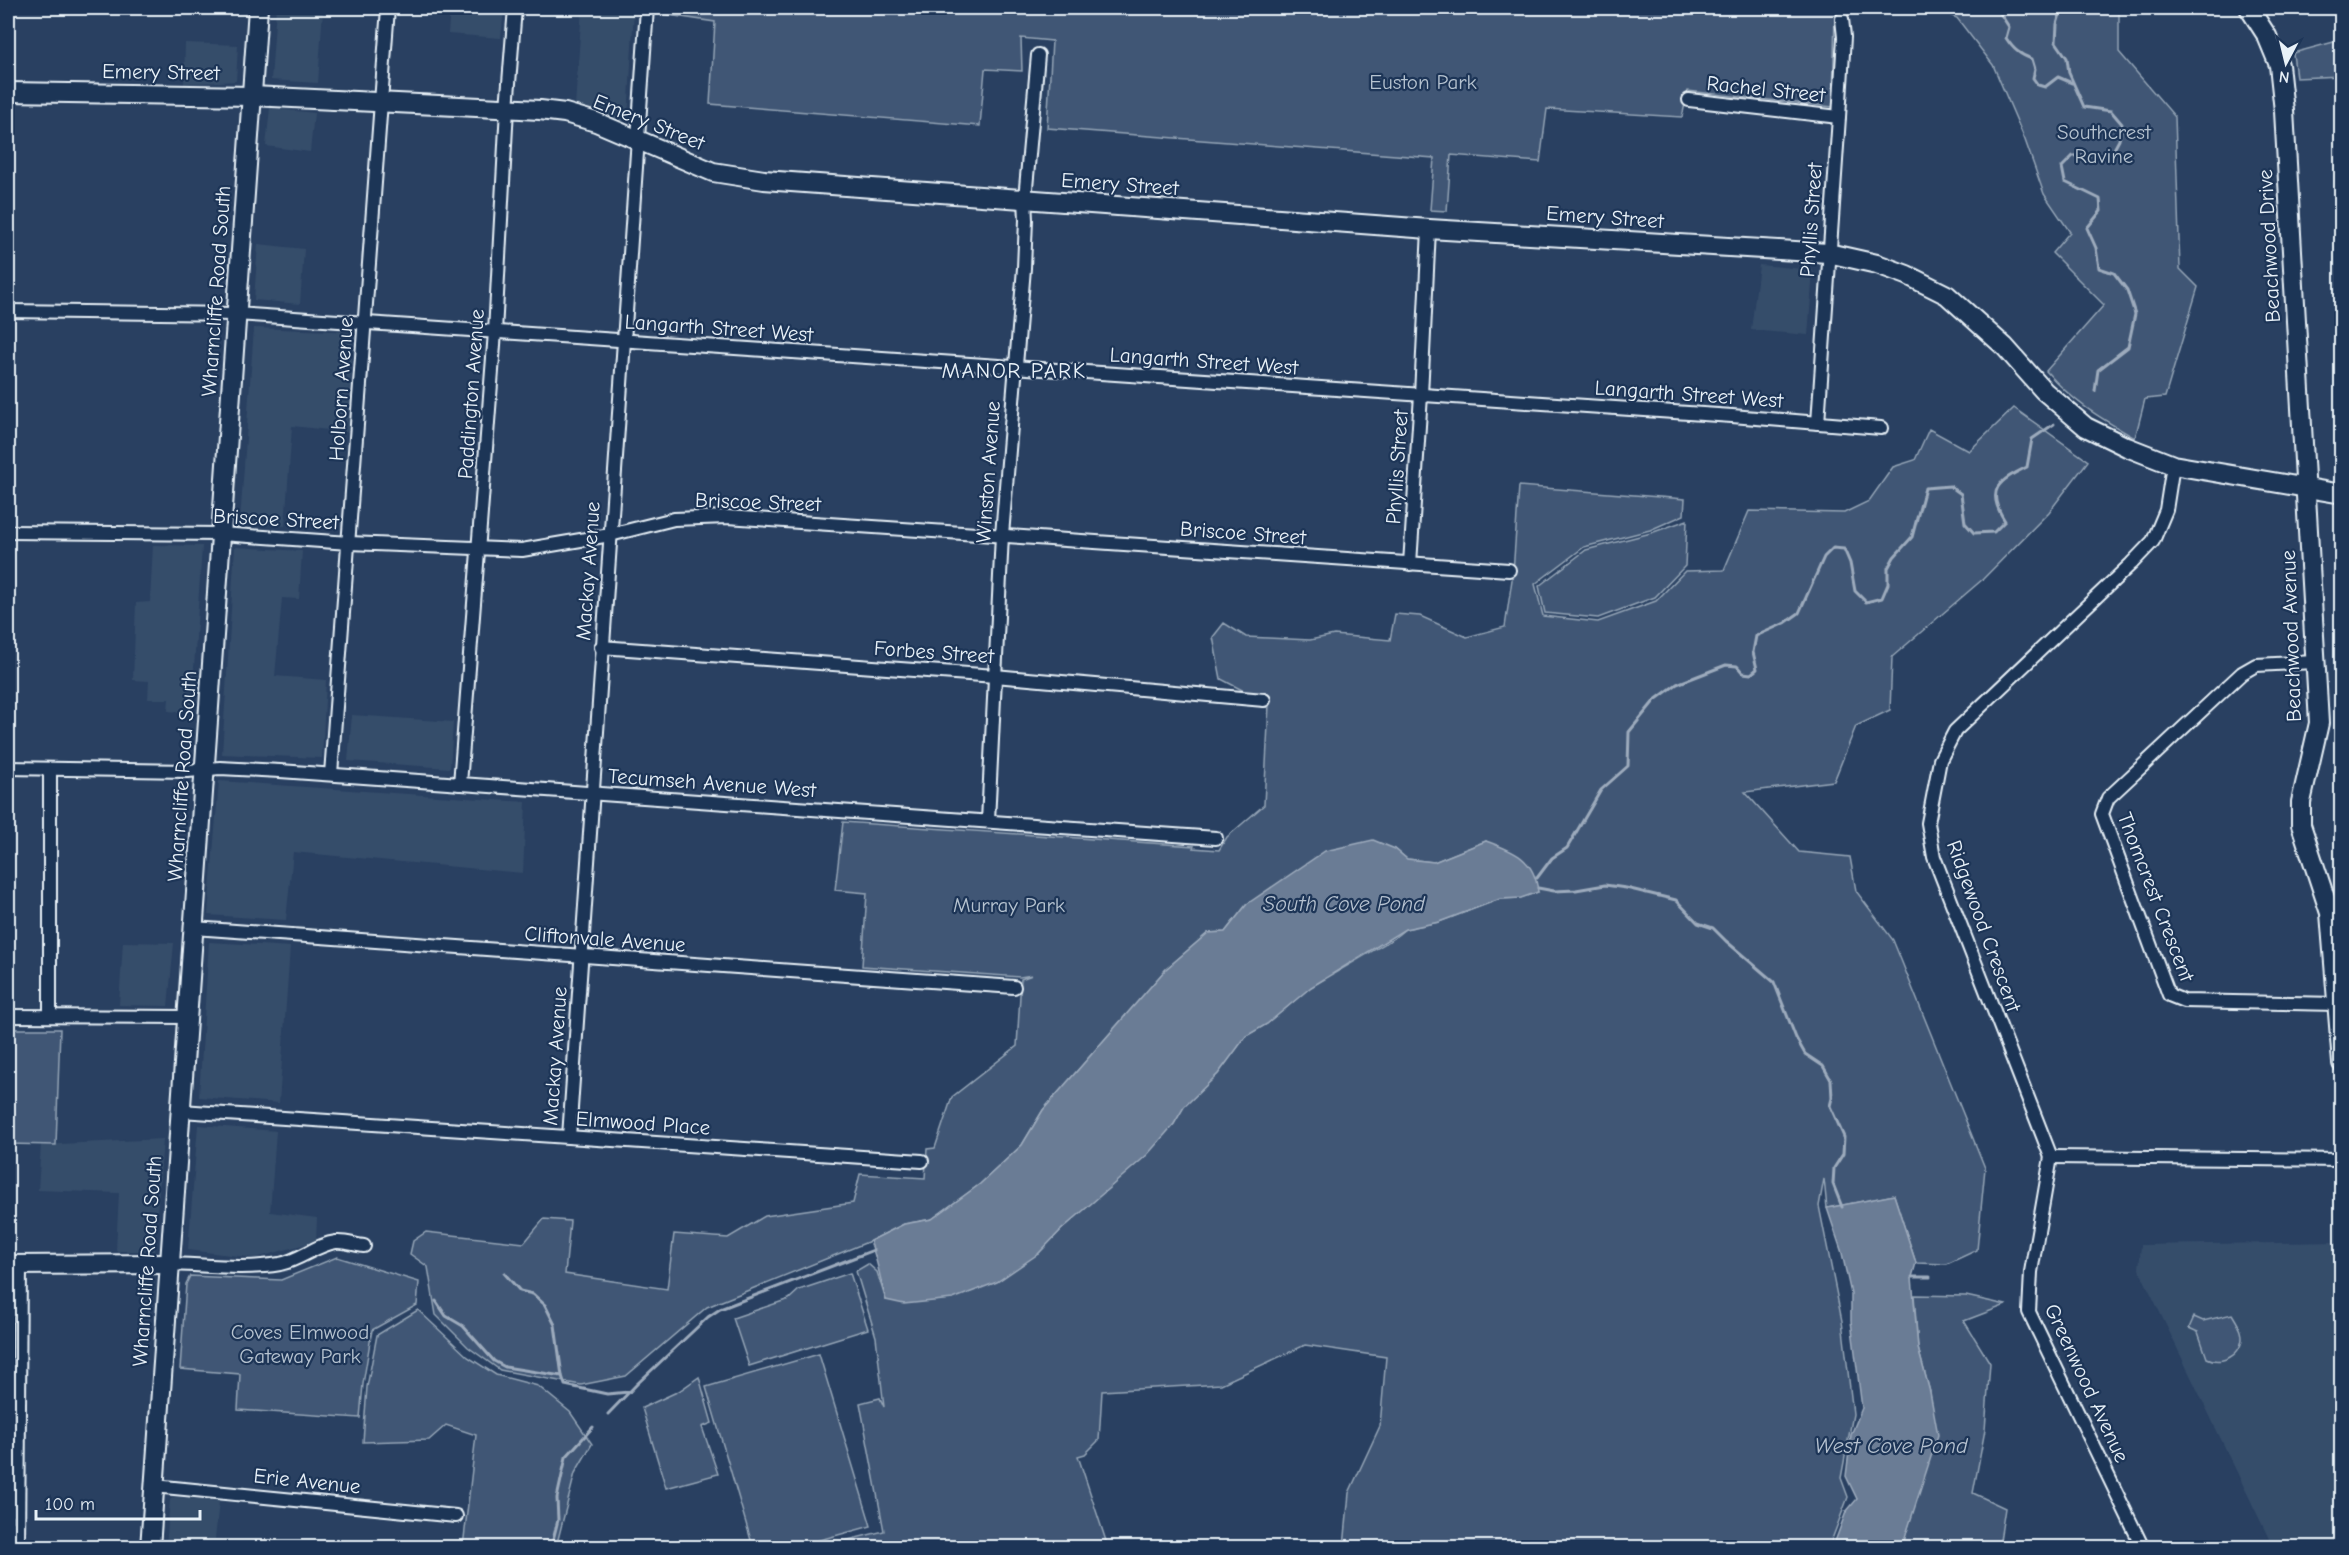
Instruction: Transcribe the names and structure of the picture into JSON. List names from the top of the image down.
{
  "streets": {
    "street": [
      "Emery Street",
      "Rachel Street",
      "Phyllis Street",
      "Beachwood Drive",
      "Wharncliffe Road South",
      "Langarth Street West",
      "Holborn Avenue",
      "Paddington Avenue",
      "Winston Avenue",
      "Briscoe Street",
      "Mackay Avenue",
      "Beachwood Avenue",
      "Forbes Street",
      "Tecumseh Avenue West",
      "Thomcrest Crescent",
      "Ridgewood Crescent",
      "Cliftonvale Avenue",
      "Elmwood Place",
      "Greenwood Avenue",
      "Erie Avenue"
    ]
  },
  "crossings": [
    ["Emery Street", "Phyllis Street"],
    ["Emery Street", "Beachwood Drive"],
    ["Emery Street", "Wharncliffe Road South"],
    ["Emery Street", "Holborn Avenue"],
    ["Emery Street", "Paddington Avenue"],
    ["Emery Street", "Winston Avenue"],
    ["Emery Street", "Mackay Avenue"],
    ["Emery Street", "Beachwood Avenue"],
    ["Emery Street", "Ridgewood Crescent"],
    ["Rachel Street", "Phyllis Street"],
    ["Phyllis Street", "Langarth Street West"],
    ["Phyllis Street", "Briscoe Street"],
    ["Beachwood Drive", "Beachwood Avenue"],
    ["Wharncliffe Road South", "Langarth Street West"],
    ["Wharncliffe Road South", "Briscoe Street"],
    ["Wharncliffe Road South", "Tecumseh Avenue West"],
    ["Wharncliffe Road South", "Cliftonvale Avenue"],
    ["Wharncliffe Road South", "Elmwood Place"],
    ["Wharncliffe Road South", "Erie Avenue"],
    ["Langarth Street West", "Holborn Avenue"],
    ["Langarth Street West", "Paddington Avenue"],
    ["Langarth Street West", "Winston Avenue"],
    ["Langarth Street West", "Mackay Avenue"],
    ["Holborn Avenue", "Briscoe Street"],
    ["Holborn Avenue", "Tecumseh Avenue West"],
    ["Paddington Avenue", "Briscoe Street"],
    ["Paddington Avenue", "Tecumseh Avenue West"],
    ["Winston Avenue", "Briscoe Street"],
    ["Winston Avenue", "Forbes Street"],
    ["Winston Avenue", "Tecumseh Avenue West"],
    ["Briscoe Street", "Mackay Avenue"],
    ["Mackay Avenue", "Forbes Street"],
    ["Mackay Avenue", "Tecumseh Avenue West"],
    ["Mackay Avenue", "Cliftonvale Avenue"],
    ["Mackay Avenue", "Elmwood Place"],
    ["Beachwood Avenue", "Thomcrest Crescent"],
    ["Ridgewood Crescent", "Greenwood Avenue"]
  ],
  "districts": ["MANOR PARK"],
  "water": ["South Cove Pond", "West Cove Pond"],
  "parks": [
    "Euston Park",
    "Southcrest Ravine",
    "Murray Park",
    "Coves Elmwood Gateway Park"
  ],
  "scale_bar": "100 m",
  "north": "bottom"
}
